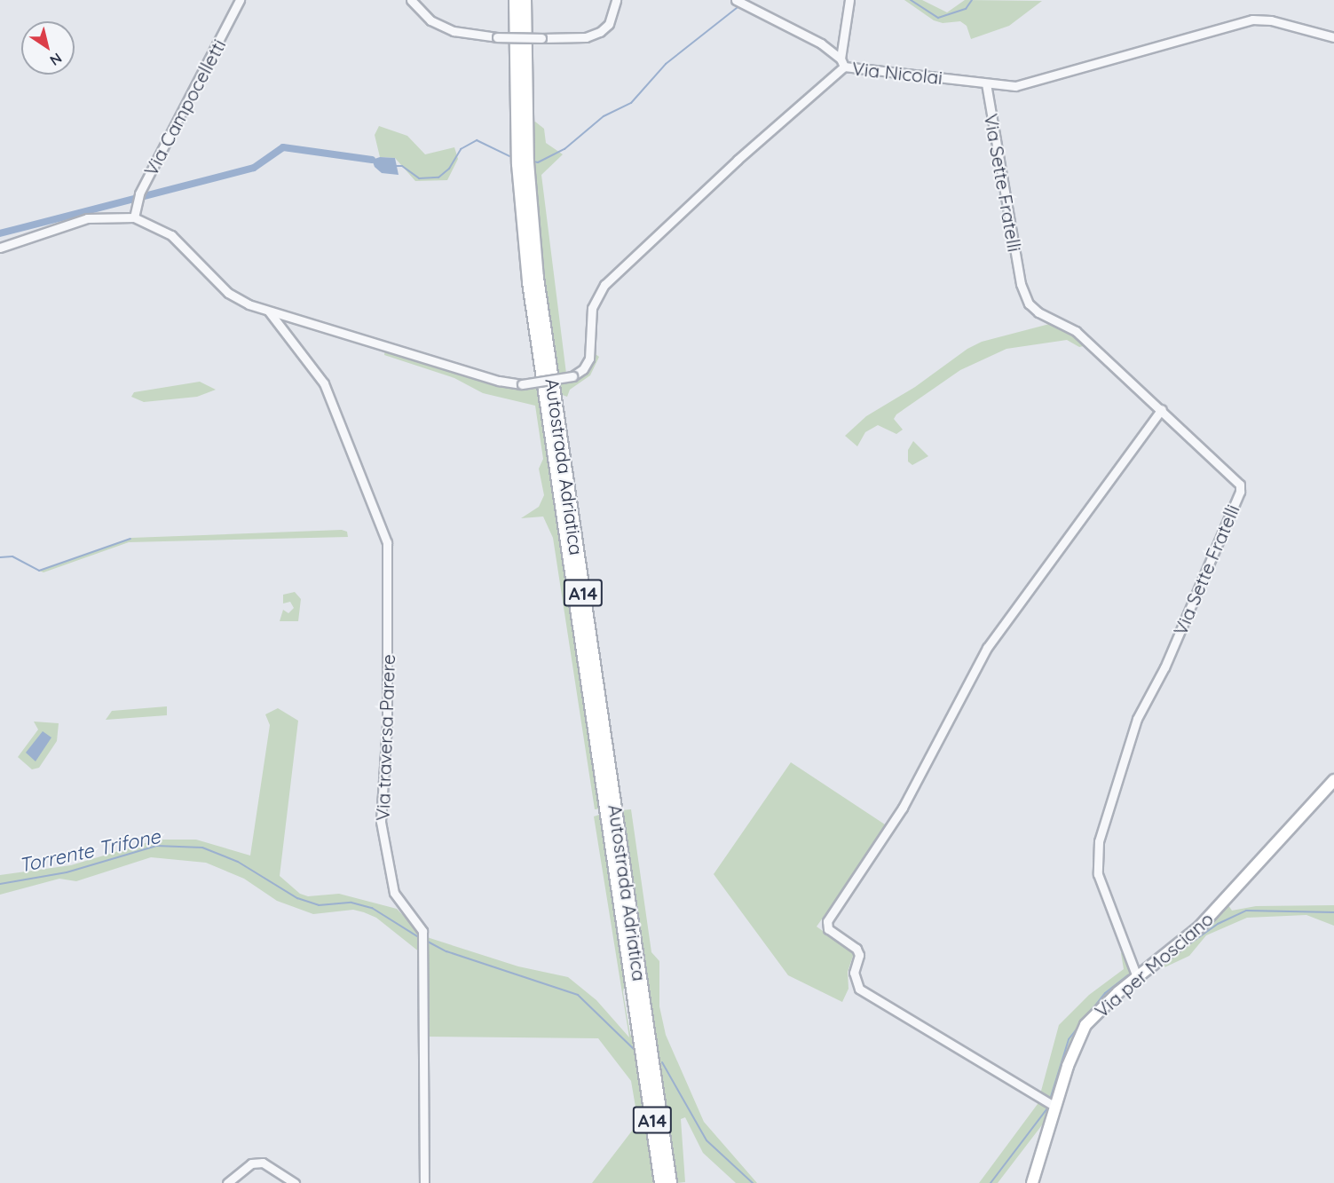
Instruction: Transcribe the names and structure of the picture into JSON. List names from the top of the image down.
{
  "streets": {
    "highway": ["Autostrada Adriatica", "A14"],
    "main road": ["Via per Mosciano"],
    "street": [
      "Via Nicolai",
      "Via Campocelletti",
      "Via Sette Fratelli",
      "Via traversa Parere"
    ]
  },
  "crossings": [
    ["Via Nicolai", "Via Sette Fratelli"],
    ["Via Nicolai", "Via traversa Parere"],
    ["Via Campocelletti", "Via traversa Parere"],
    ["Via Sette Fratelli", "Via per Mosciano"]
  ],
  "water": ["Torrente Trifone"],
  "north": "bottom right"
}
